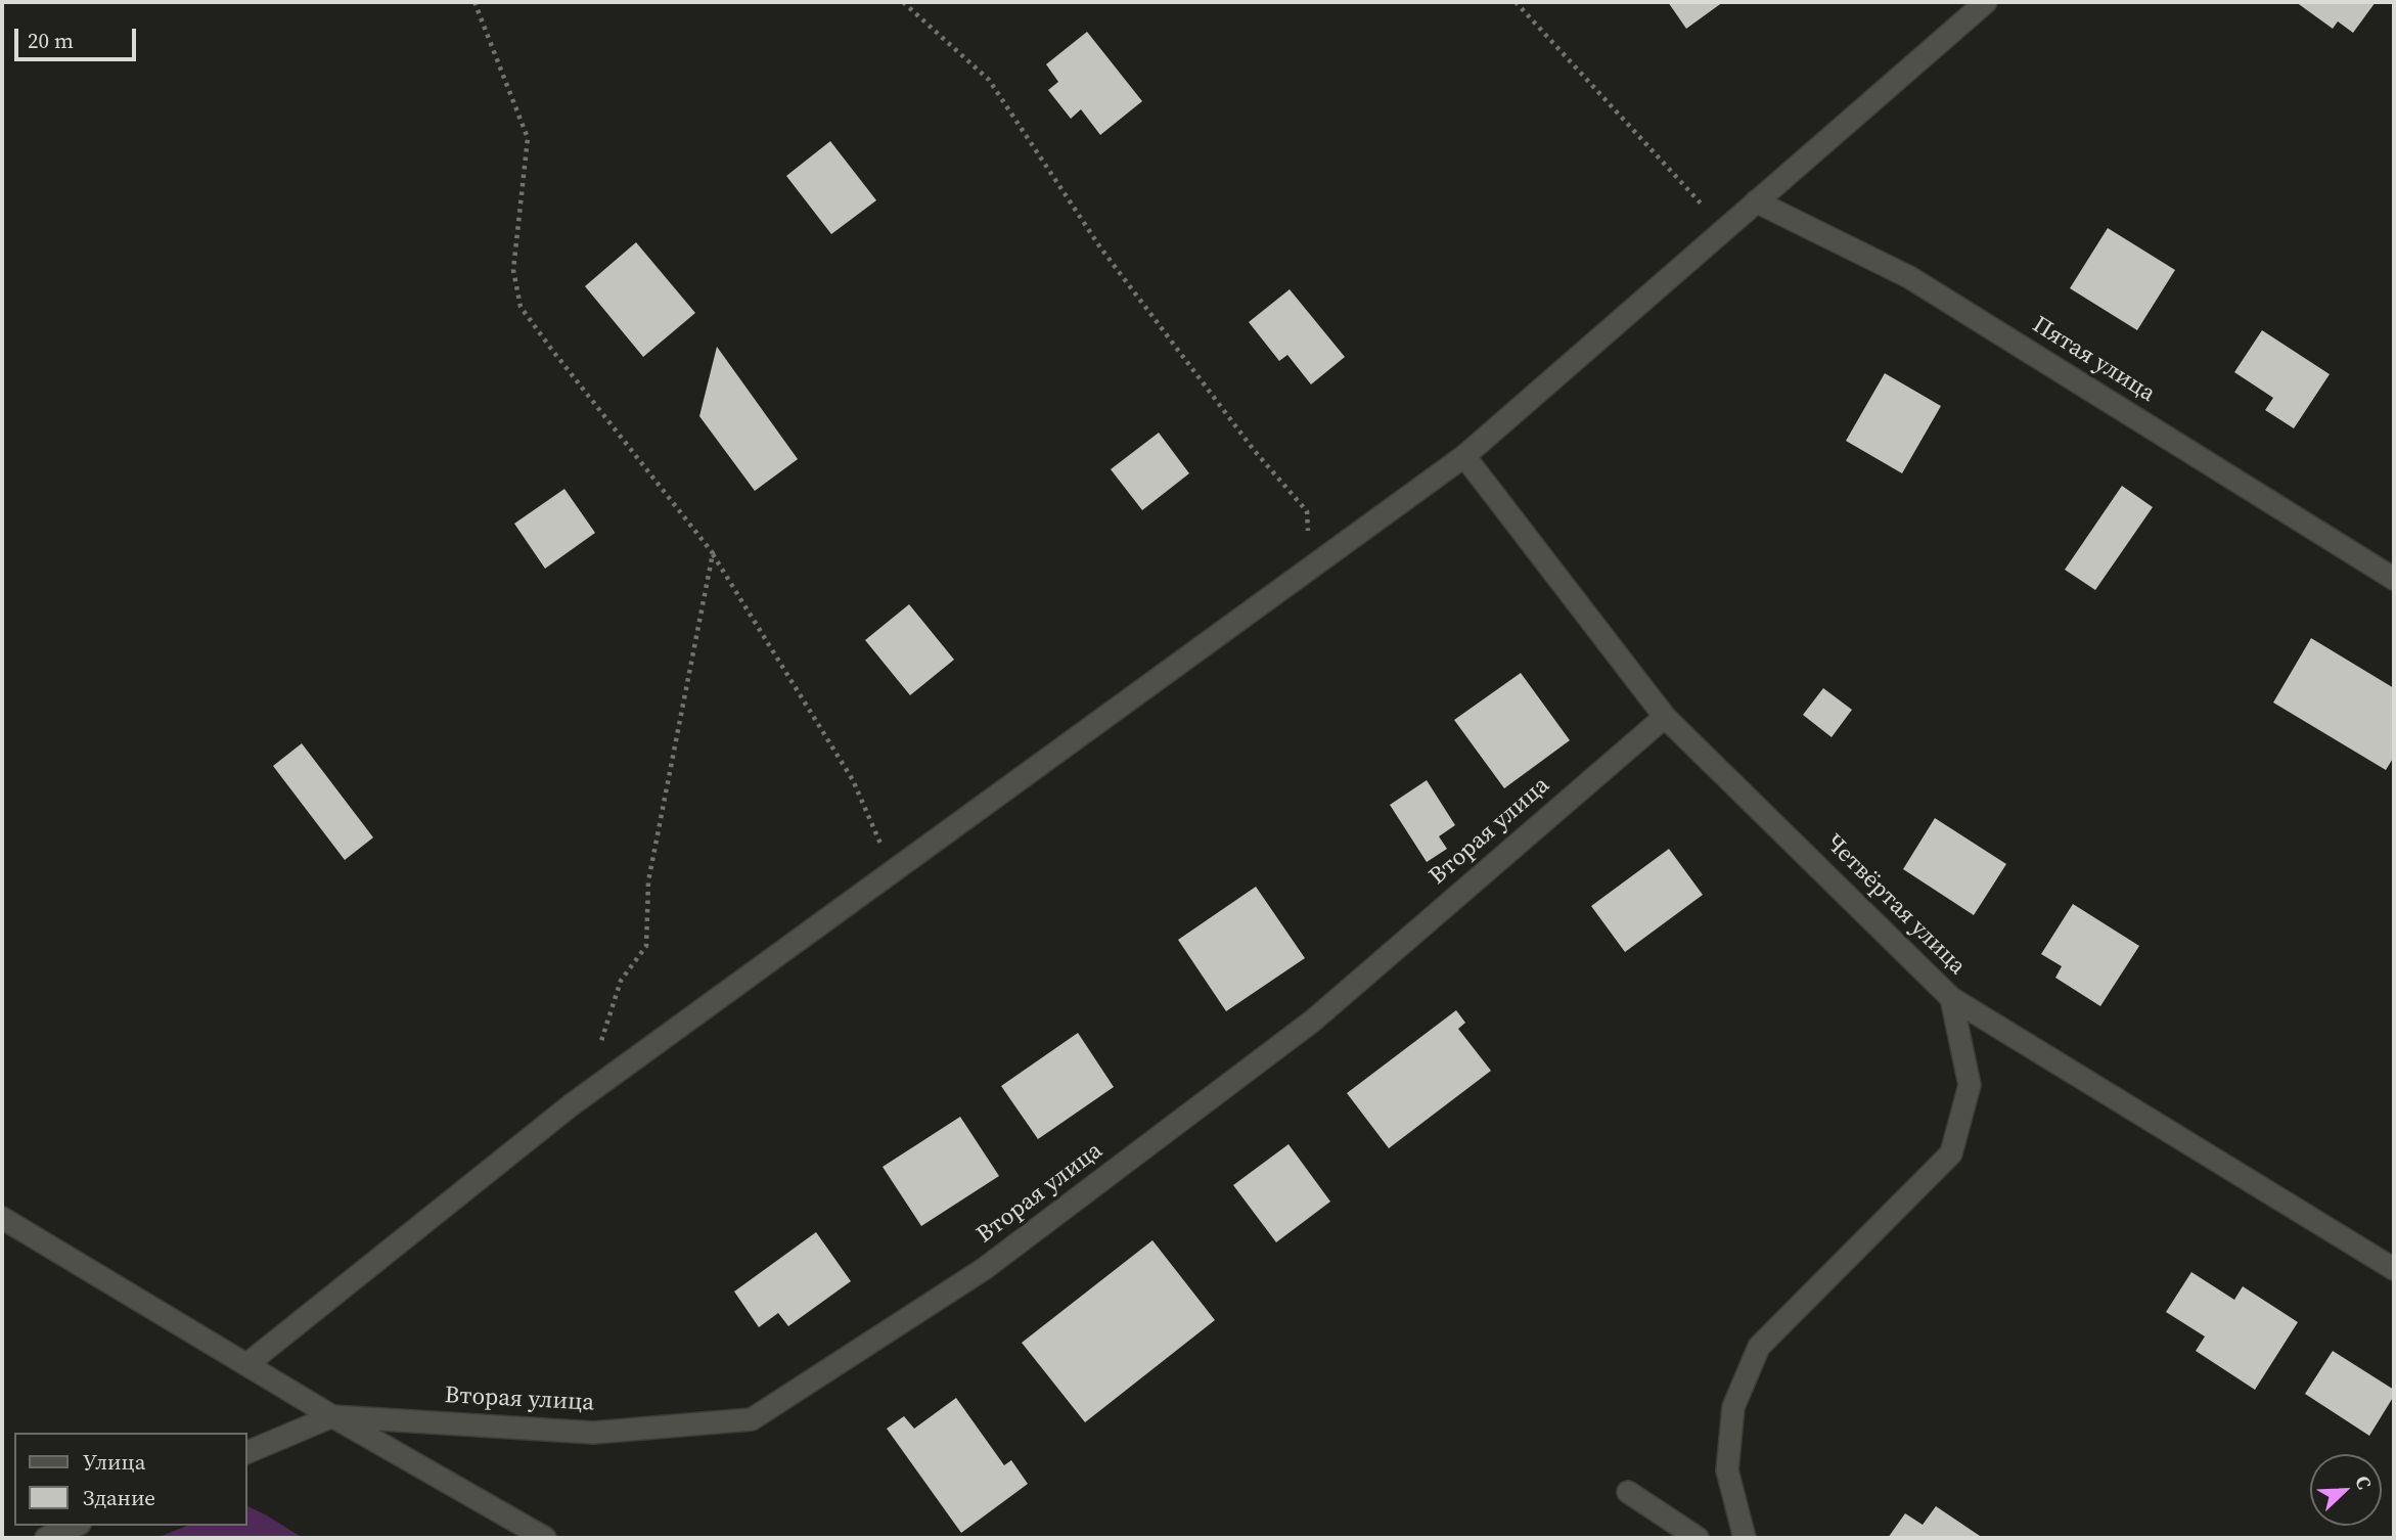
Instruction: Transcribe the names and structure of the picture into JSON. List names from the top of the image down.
{
  "streets": {
    "street": ["Пятая улица", "Вторая улица", "Четвёртая улица"]
  },
  "crossings": [
    ["Вторая улица", "Четвёртая улица"]
  ],
  "legend": ["Улица", "Здание"],
  "scale_bar": "20 m",
  "north": "top right"
}
